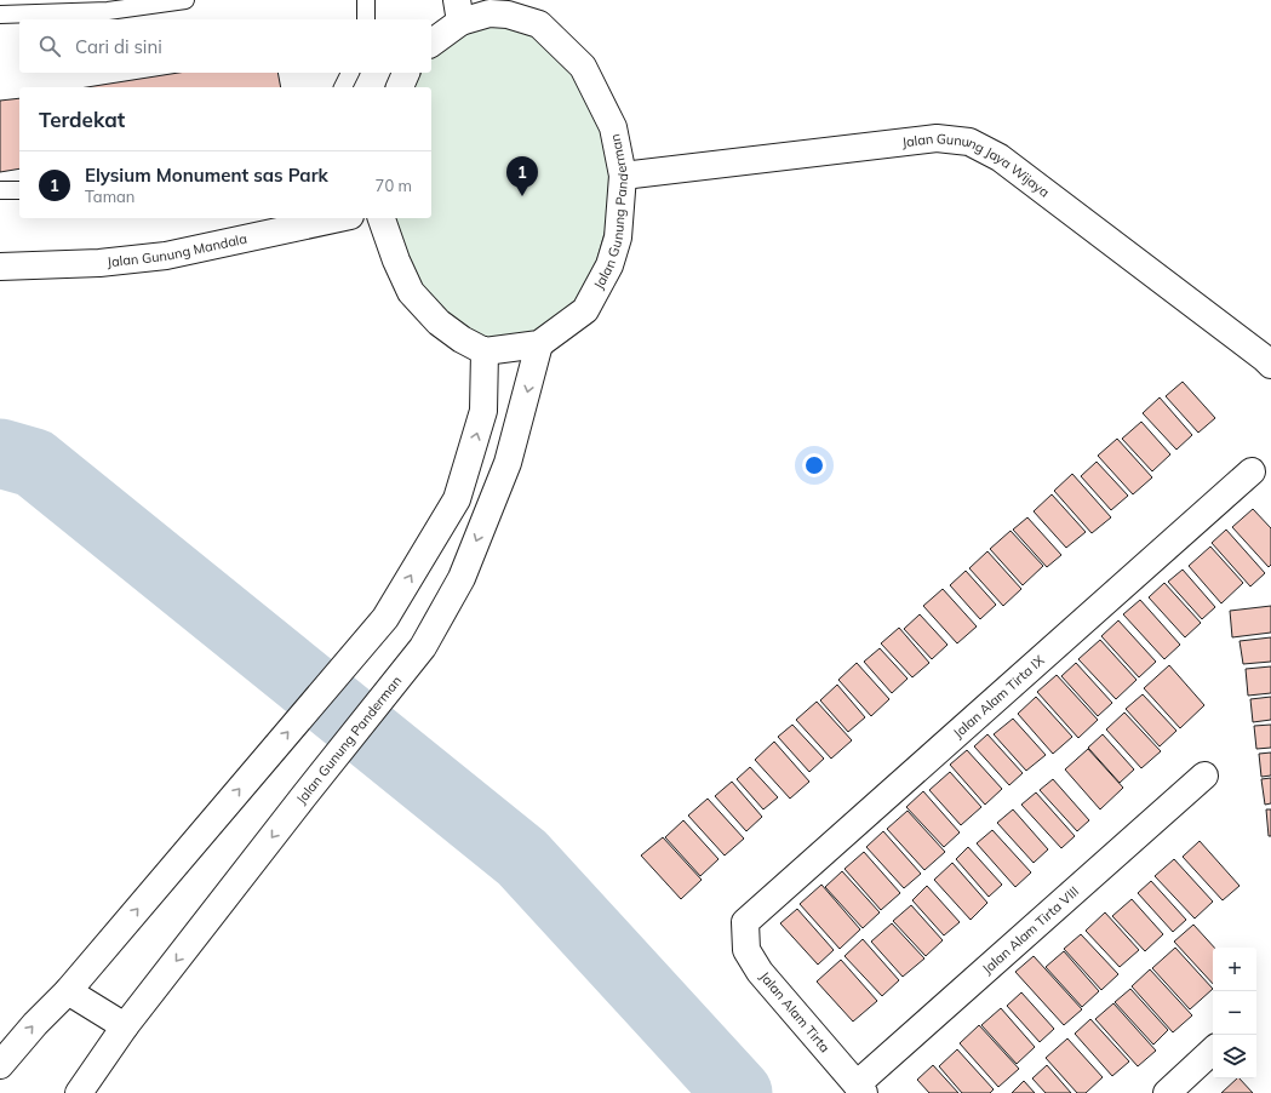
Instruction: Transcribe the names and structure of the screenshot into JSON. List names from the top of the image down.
{
  "streets": {
    "street": [
      "Jalan Gunung Jaya Wijaya",
      "Jalan Gunung Panderman",
      "Jalan Gunung Mandala",
      "Jalan Alam Tirta IX",
      "Jalan Alam Tirta VIII",
      "Jalan Alam Tirta"
    ]
  },
  "crossings": [
    ["Jalan Gunung Jaya Wijaya", "Jalan Gunung Panderman"],
    ["Jalan Alam Tirta IX", "Jalan Alam Tirta"],
    ["Jalan Alam Tirta VIII", "Jalan Alam Tirta"]
  ],
  "page": {
    "search": "Cari di sini",
    "heading": "Terdekat",
    "list": [
      {
        "mark": "1",
        "name": "Elysium Monument sas Park",
        "note": "Taman",
        "value": "70 m"
      }
    ],
    "pins": "1",
    "map_buttons": ["+", "−"]
  }
}
